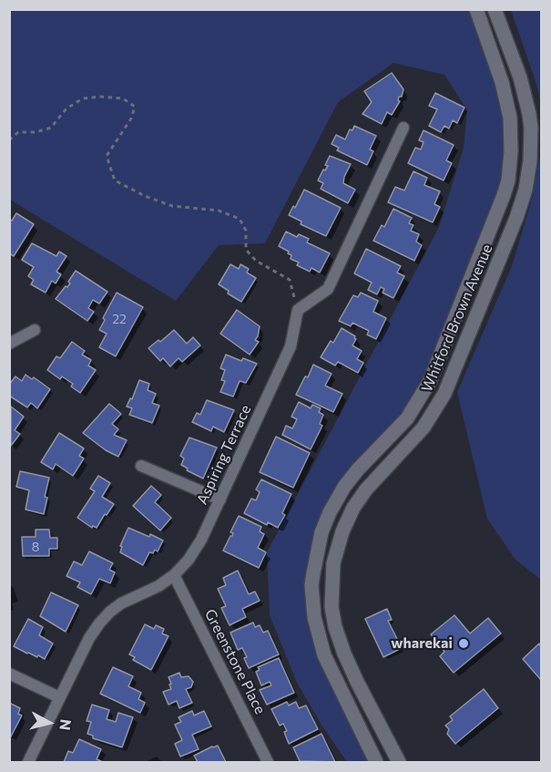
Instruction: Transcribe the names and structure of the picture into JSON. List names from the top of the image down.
{
  "streets": {
    "main road": ["Whitford Brown Avenue"],
    "street": ["Aspiring Terrace", "Greenstone Place"]
  },
  "crossings": [
    ["Aspiring Terrace", "Greenstone Place"]
  ],
  "places": ["wharekai"],
  "house_numbers": ["22", "8"],
  "north": "right"
}
